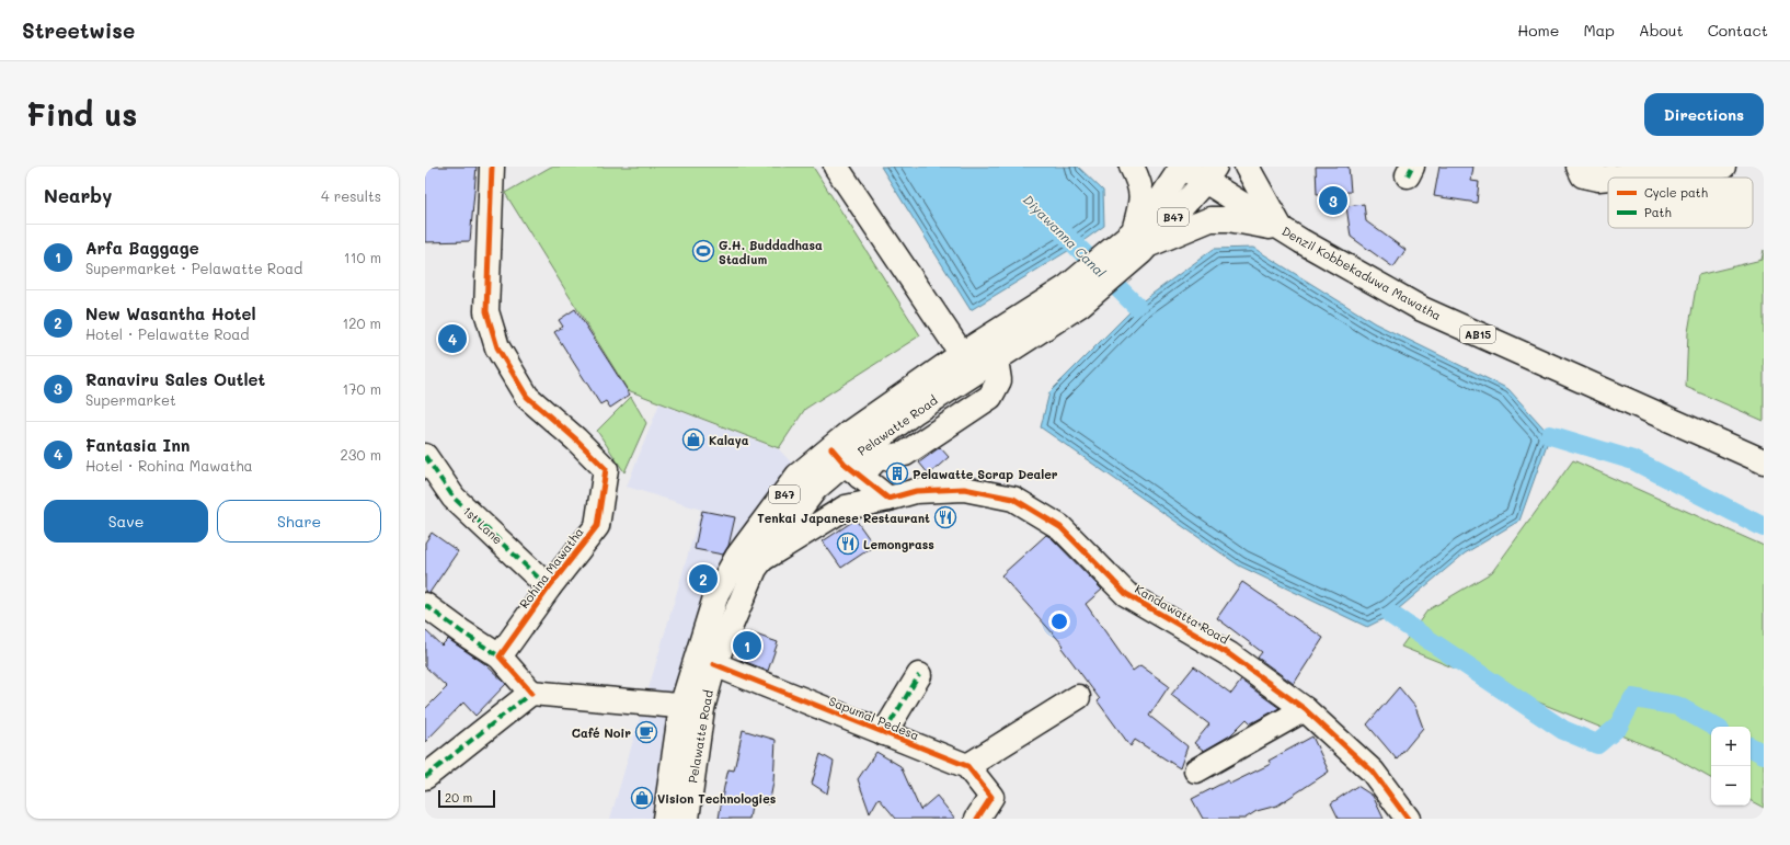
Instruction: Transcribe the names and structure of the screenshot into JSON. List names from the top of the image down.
{
  "streets": {
    "street": [
      "B47",
      "Denzil Kobbekaduwa Mawatha",
      "AB15",
      "Pelawatte Road",
      "1st Lane",
      "Rohina Mawatha",
      "Kandawatta Road",
      "Sapumal Pedesa"
    ]
  },
  "crossings": [
    ["Denzil Kobbekaduwa Mawatha", "Pelawatte Road"],
    ["Pelawatte Road", "Kandawatta Road"],
    ["Pelawatte Road", "Sapumal Pedesa"],
    ["1st Lane", "Rohina Mawatha"]
  ],
  "water": ["Diyawanna Canal"],
  "places": {
    "sports": ["G.H. Buddadhasa Stadium"],
    "shop": ["Kalaya", "Vision Technologies"],
    "building": ["Pelawatte Scrap Dealer"],
    "restaurant": ["Tenkai Japanese Restaurant", "Lemongrass"],
    "cafe": ["Café Noir"]
  },
  "legend": ["Cycle path", "Path"],
  "scale_bar": "20 m",
  "page": {
    "header": "Streetwise",
    "nav": [
      "Home",
      "Map",
      "About",
      "Contact"
    ],
    "buttons": [
      "Directions",
      ["Save", "Share"]
    ],
    "title": "Find us",
    "heading": ["Nearby", "4 results"],
    "pins": [
      "3",
      "4",
      "2",
      "1"
    ],
    "list": [
      {
        "mark": "1",
        "name": "Arfa Baggage",
        "note": "Supermarket · Pelawatte Road",
        "value": "110 m"
      },
      {
        "mark": "2",
        "name": "New Wasantha Hotel",
        "note": "Hotel · Pelawatte Road",
        "value": "120 m"
      },
      {
        "mark": "3",
        "name": "Ranaviru Sales Outlet",
        "note": "Supermarket",
        "value": "170 m"
      },
      {
        "mark": "4",
        "name": "Fantasia Inn",
        "note": "Hotel · Rohina Mawatha",
        "value": "230 m"
      }
    ],
    "map_buttons": ["+", "−"],
    "scale": "20 m"
  }
}
